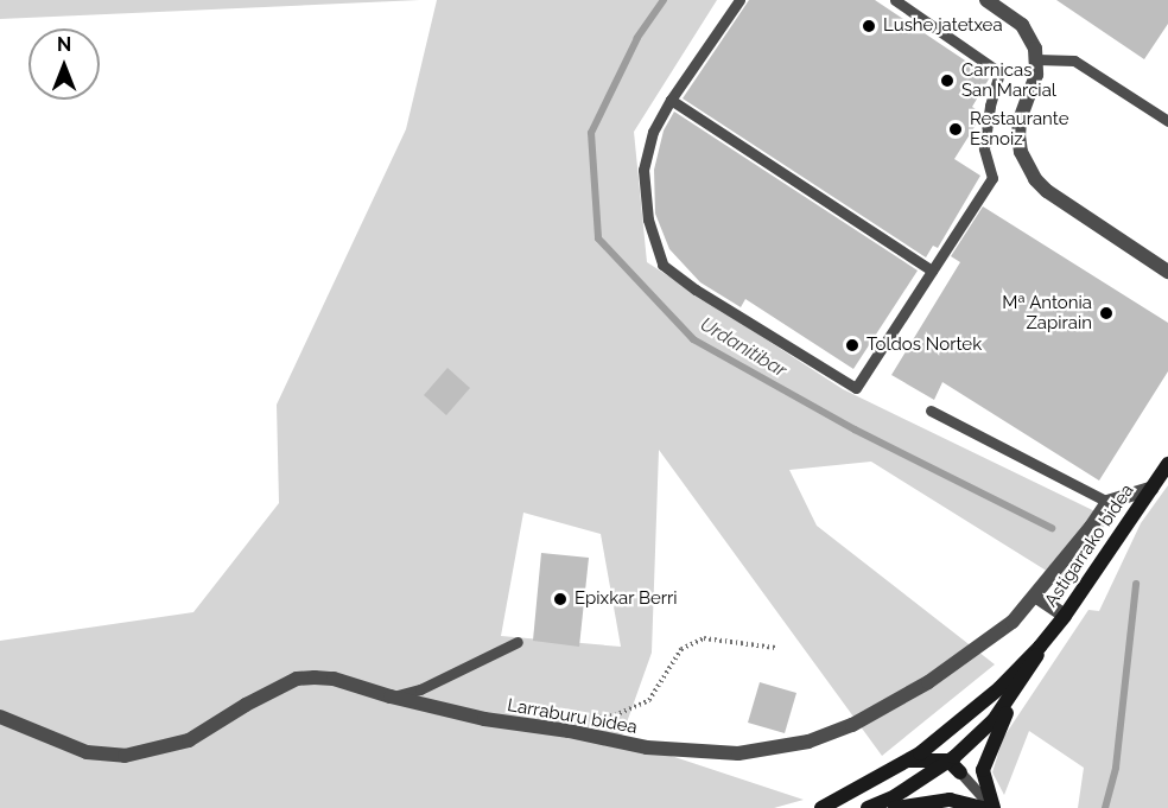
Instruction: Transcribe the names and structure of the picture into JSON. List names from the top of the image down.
{
  "streets": {
    "main road": ["Astigarrako bidea"],
    "street": ["Larraburu bidea"]
  },
  "water": ["Urdanitibar"],
  "places": [
    "Lushe jatetxea",
    "Carnicas San Marcial",
    "Restaurante Esnoiz",
    "Mª Antonia Zapirain",
    "Toldos Nortek",
    "Epixkar Berri"
  ],
  "north": "top"
}
